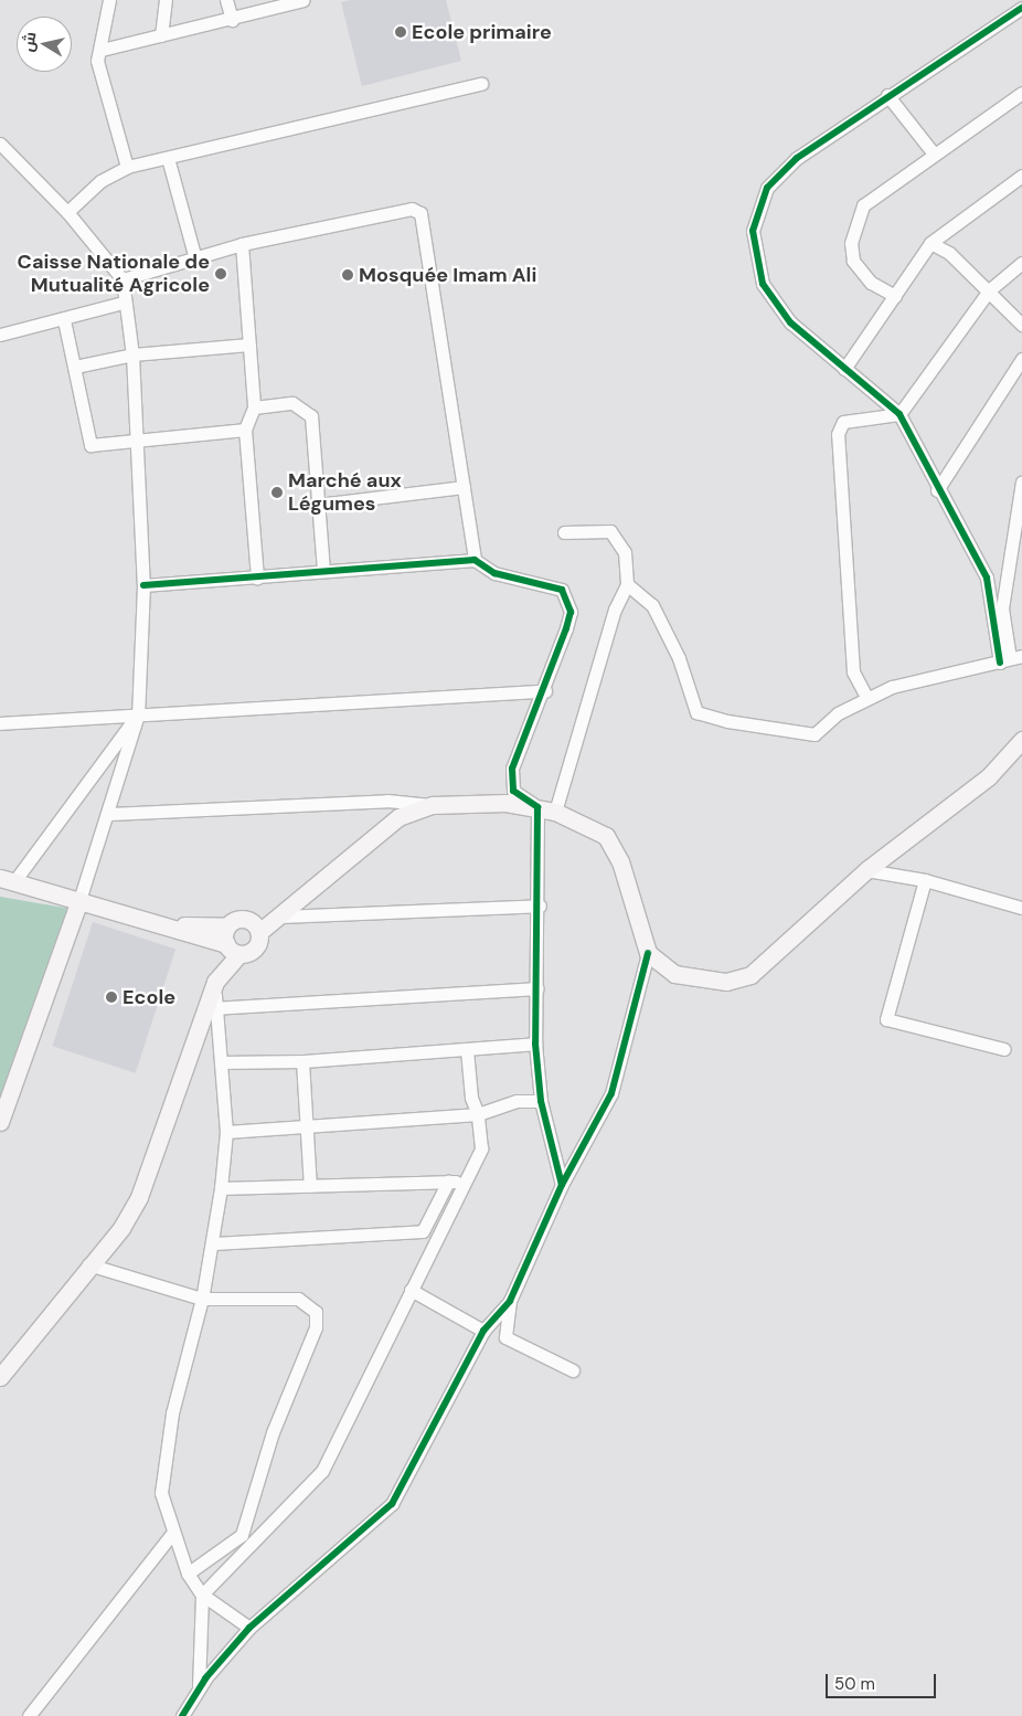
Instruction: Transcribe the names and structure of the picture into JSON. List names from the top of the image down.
{
  "places": [
    "Ecole primaire",
    "Caisse Nationale de Mutualité Agricole",
    "Mosquée Imam Ali",
    "Marché aux Légumes",
    "Ecole"
  ],
  "scale_bar": "50 m",
  "north": "left"
}
